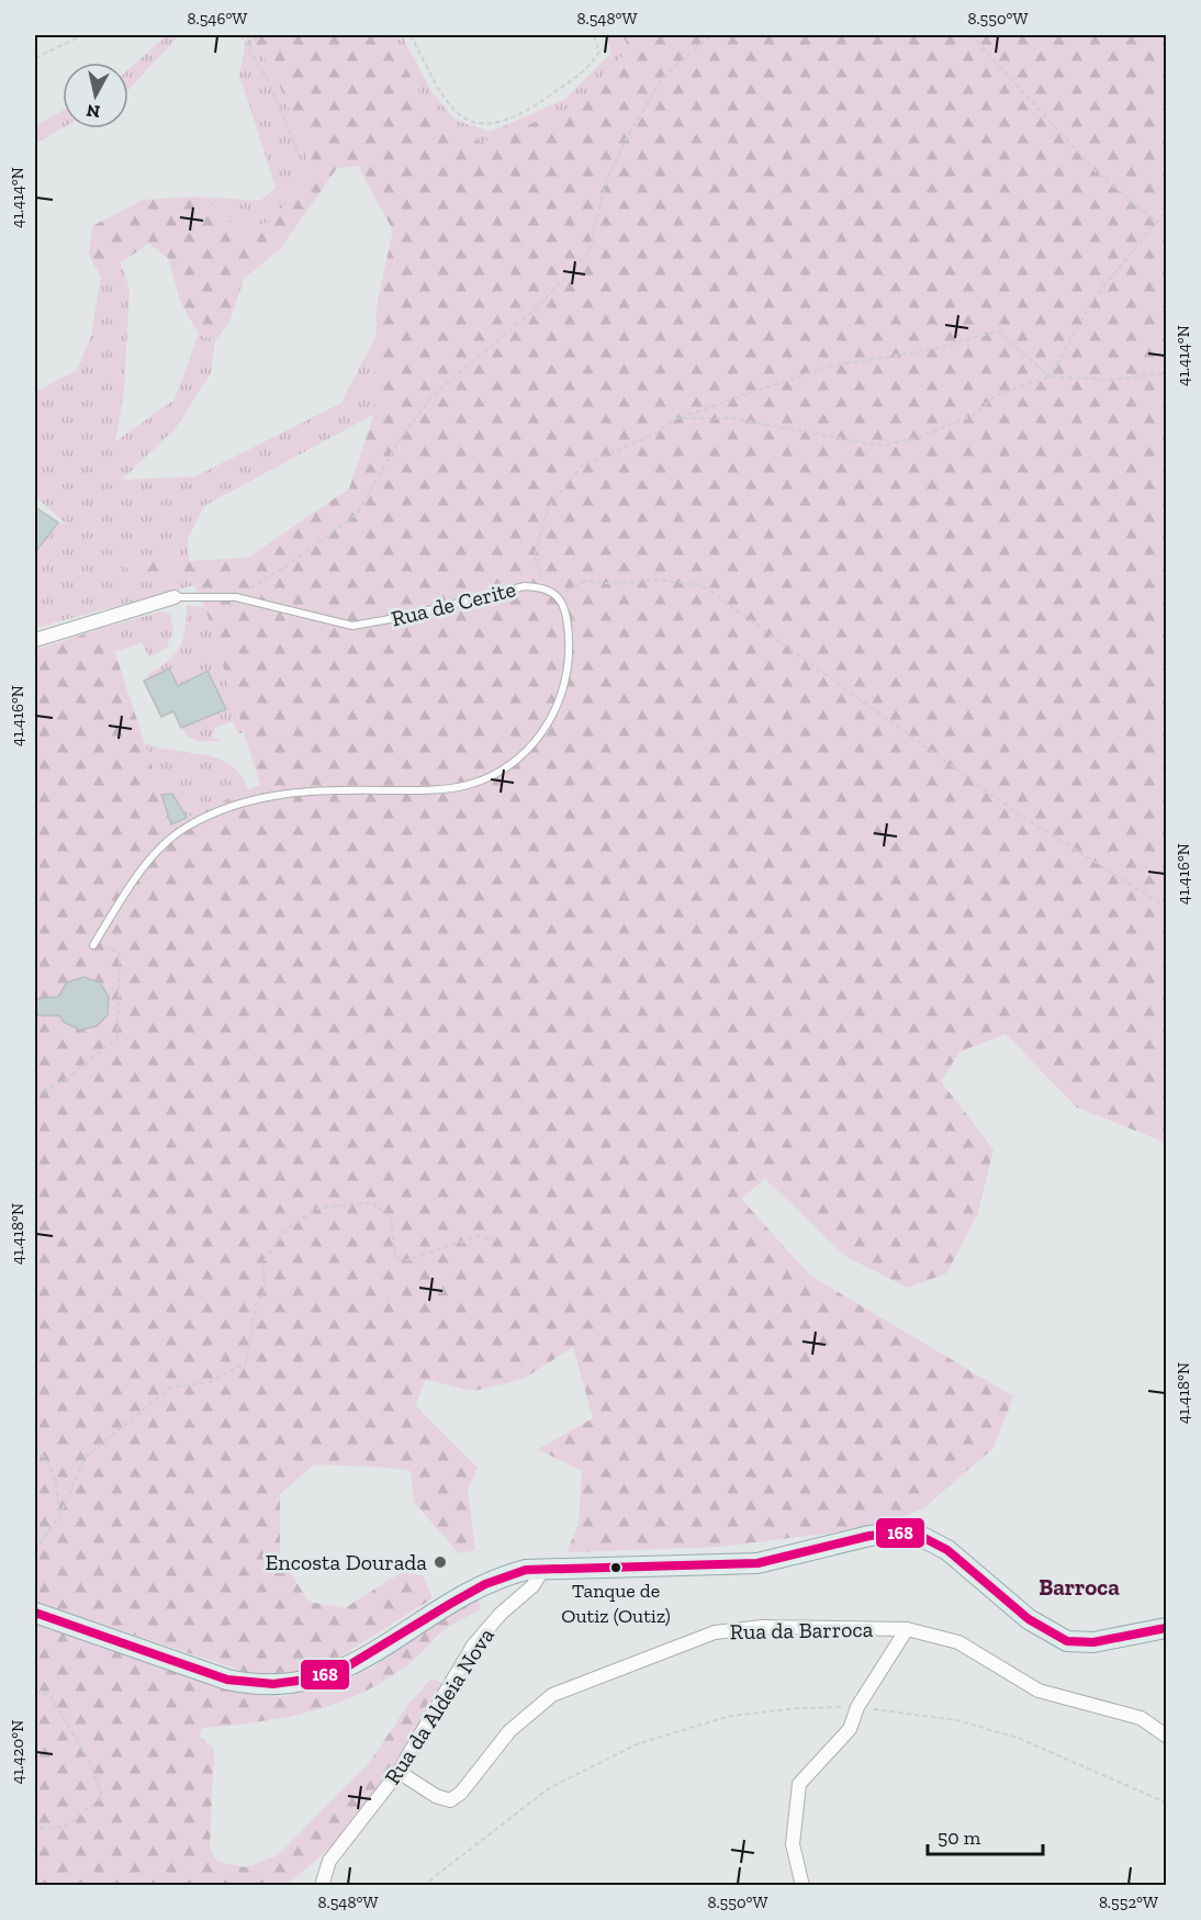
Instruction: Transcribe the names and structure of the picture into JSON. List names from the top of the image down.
{
  "streets": {
    "street": ["Rua de Cerite", "Rua da Barroca", "Rua da Aldeia Nova"]
  },
  "crossings": [
    ["Rua da Barroca", "Rua da Aldeia Nova"]
  ],
  "districts": ["Barroca"],
  "places": ["Encosta Dourada", "Tanque de Outiz (Outiz)"],
  "lines": ["transit line 168"],
  "scale_bar": "50 m",
  "north": "bottom",
  "coordinates": [
    "8.546°W",
    "8.548°W",
    "8.550°W",
    "41.414°N",
    "41.416°N",
    "41.418°N",
    "41.420°N",
    "8.552°W"
  ]
}
